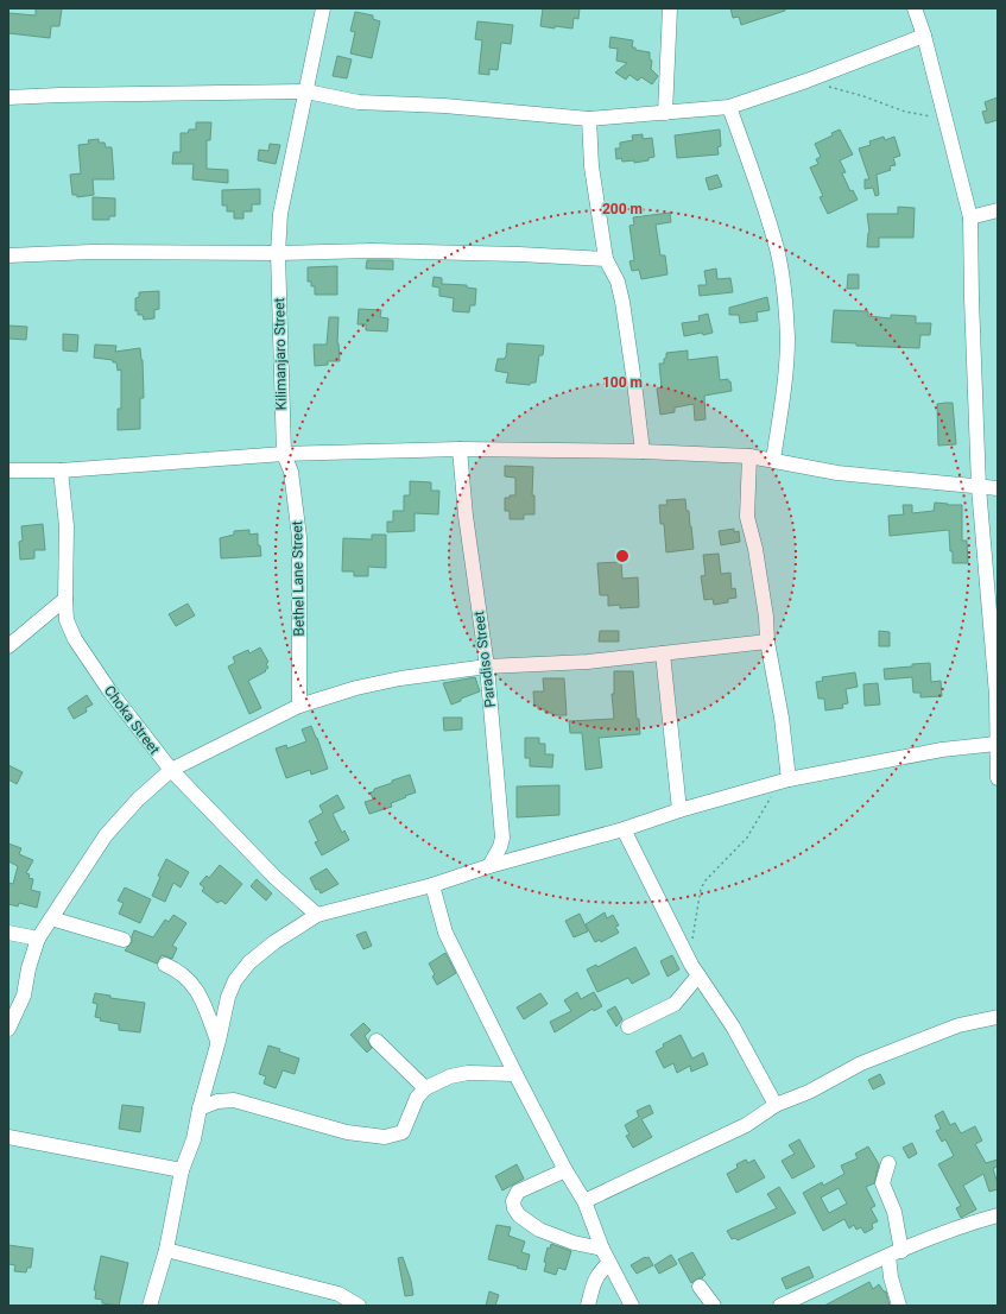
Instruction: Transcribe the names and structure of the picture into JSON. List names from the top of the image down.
{
  "streets": {
    "street": [
      "Kilimanjaro Street",
      "Bethel Lane Street",
      "Paradiso Street",
      "Choka Street"
    ]
  },
  "crossings": [
    ["Kilimanjaro Street", "Bethel Lane Street"]
  ],
  "rings": ["200 m", "100 m"]
}
